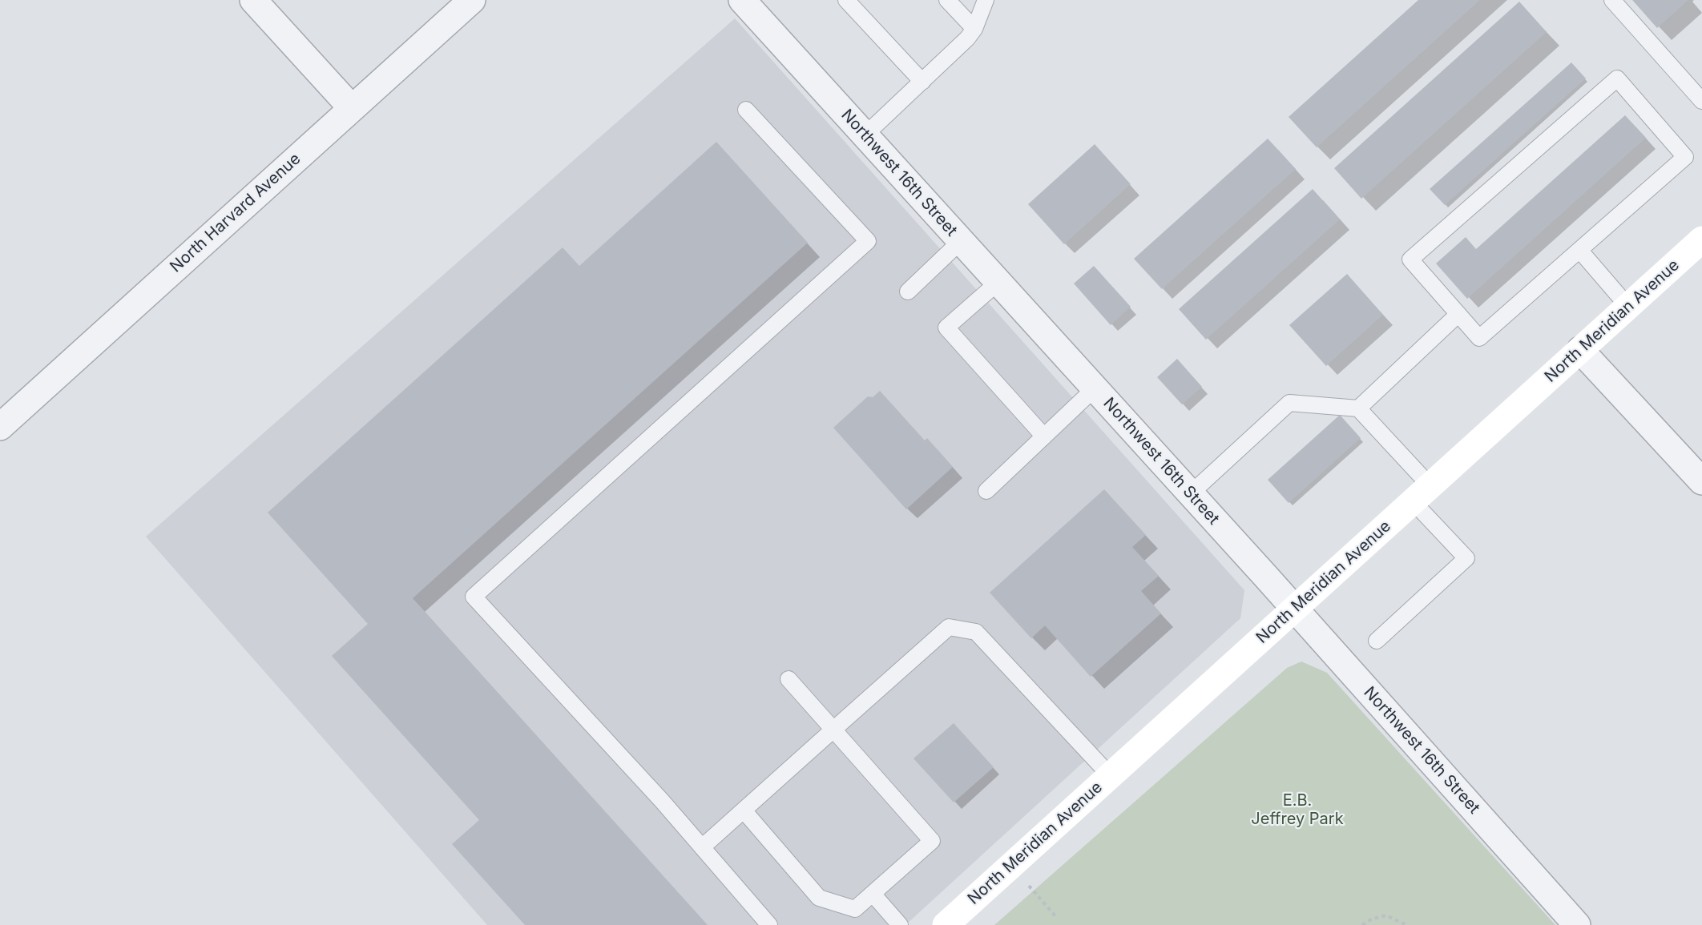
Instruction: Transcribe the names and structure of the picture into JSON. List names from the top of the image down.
{
  "streets": {
    "main road": ["North Meridian Avenue"],
    "street": ["Northwest 16th Street", "North Harvard Avenue"]
  },
  "crossings": [
    ["Northwest 16th Street", "North Meridian Avenue"]
  ],
  "parks": ["E.B. Jeffrey Park"]
}
